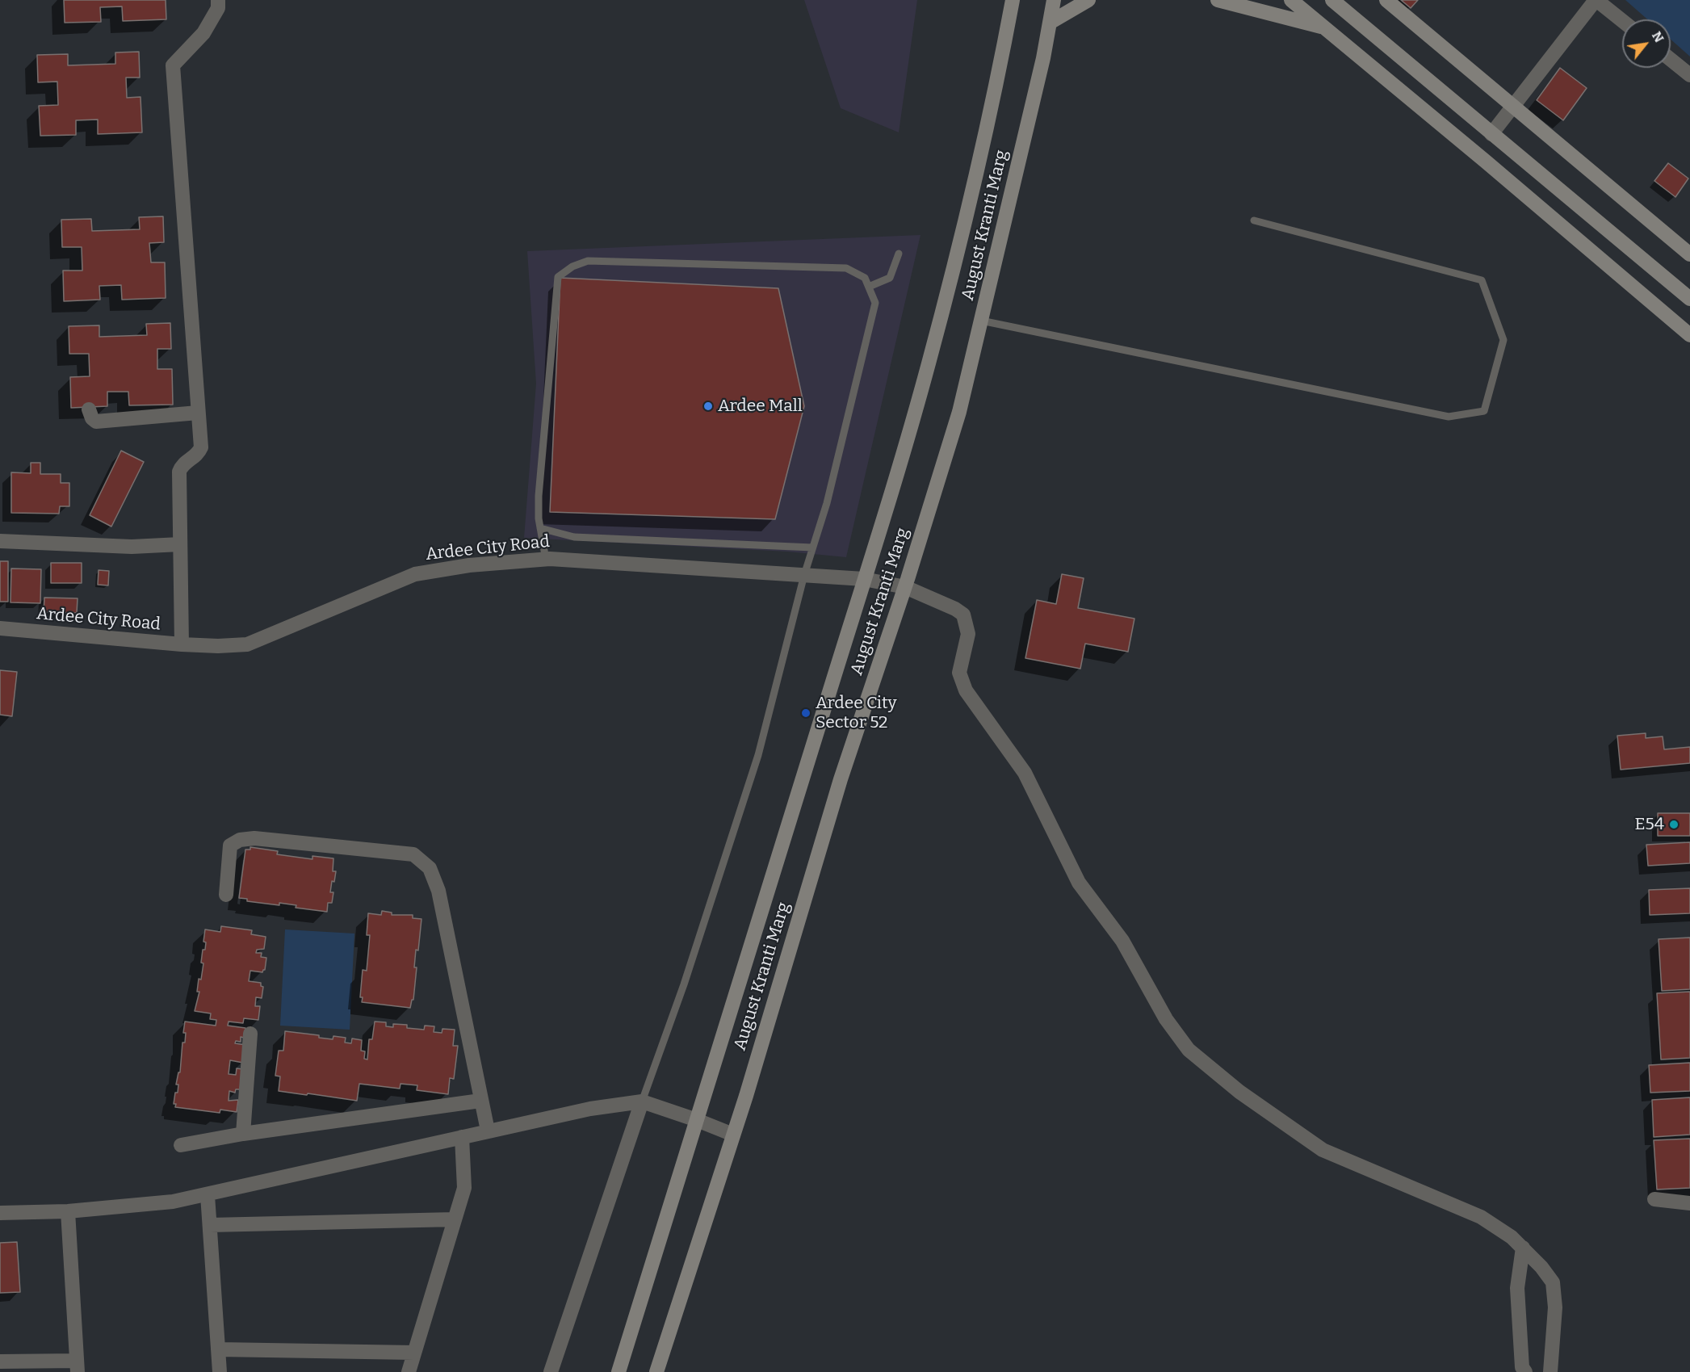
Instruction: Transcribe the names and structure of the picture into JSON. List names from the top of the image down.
{
  "streets": {
    "main road": ["August Kranti Marg"],
    "street": ["Ardee City Road"]
  },
  "crossings": [
    ["August Kranti Marg", "Ardee City Road"]
  ],
  "places": ["Ardee Mall", "Ardee City Sector 52", "E54"],
  "north": "top right"
}
